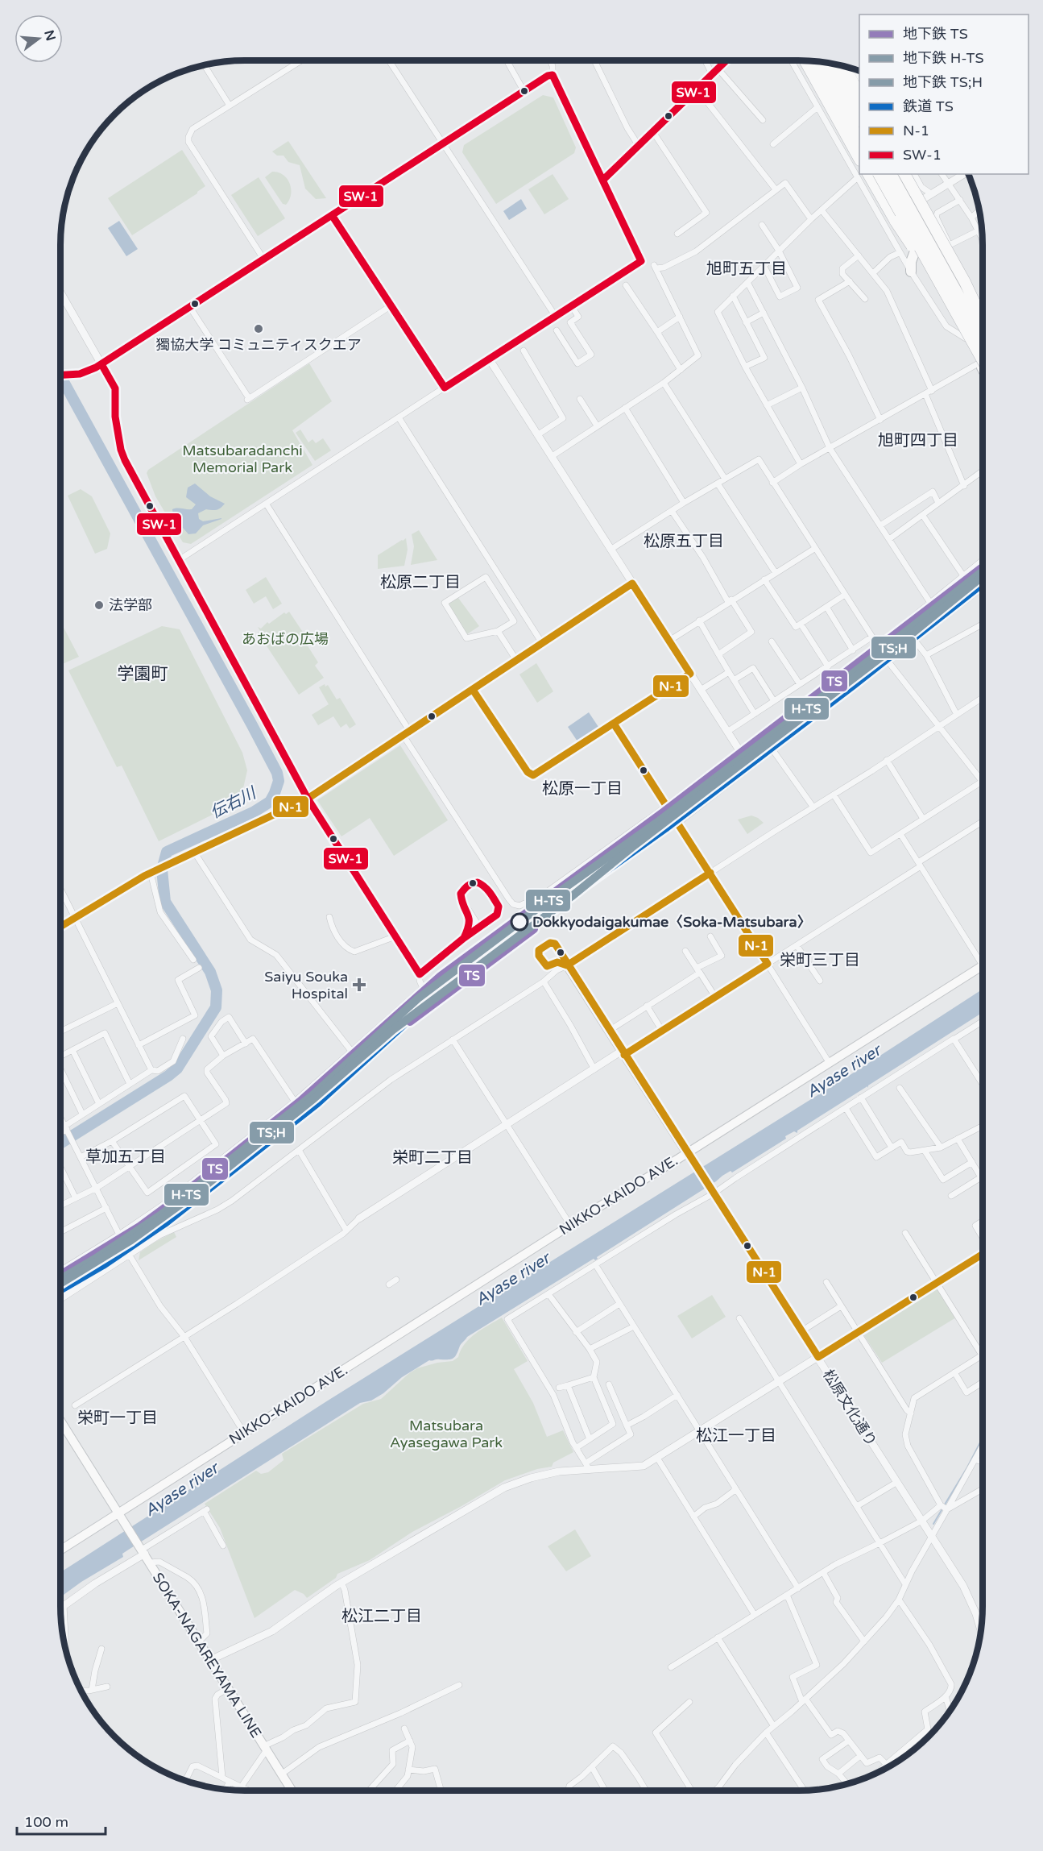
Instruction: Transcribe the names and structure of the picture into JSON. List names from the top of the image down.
{
  "streets": {
    "main road": ["NIKKO-KAIDO AVE.", "SOKA-NAGAREYAMA LINE"],
    "street": ["松原文化通り"]
  },
  "crossings": [
    ["NIKKO-KAIDO AVE.", "松原文化通り"],
    ["NIKKO-KAIDO AVE.", "SOKA-NAGAREYAMA LINE"]
  ],
  "districts": [
    "旭町五丁目",
    "旭町四丁目",
    "松原五丁目",
    "松原二丁目",
    "学園町",
    "松原一丁目",
    "栄町三丁目",
    "草加五丁目",
    "栄町二丁目",
    "栄町一丁目",
    "松江一丁目",
    "松江二丁目"
  ],
  "water": ["伝右川", "Ayase river"],
  "parks": ["Matsubaradanchi Memorial Park", "あおばの広場", "Matsubara Ayasegawa Park"],
  "places": {
    "other": ["獨協大学 コミュニティスクエア", "法学部", "Dokkyodaigakumae〈Soka-Matsubara〉"],
    "health": ["Saiyu Souka Hospital"]
  },
  "lines": [
    "transit line SW-1",
    "metro line TS",
    "metro line H-TS",
    "metro line TS;H",
    "rail line TS",
    "transit line N-1"
  ],
  "legend": [
    "地下鉄 TS",
    "地下鉄 H-TS",
    "地下鉄 TS;H",
    "鉄道 TS",
    "N-1",
    "SW-1"
  ],
  "scale_bar": "100 m",
  "north": "right"
}
